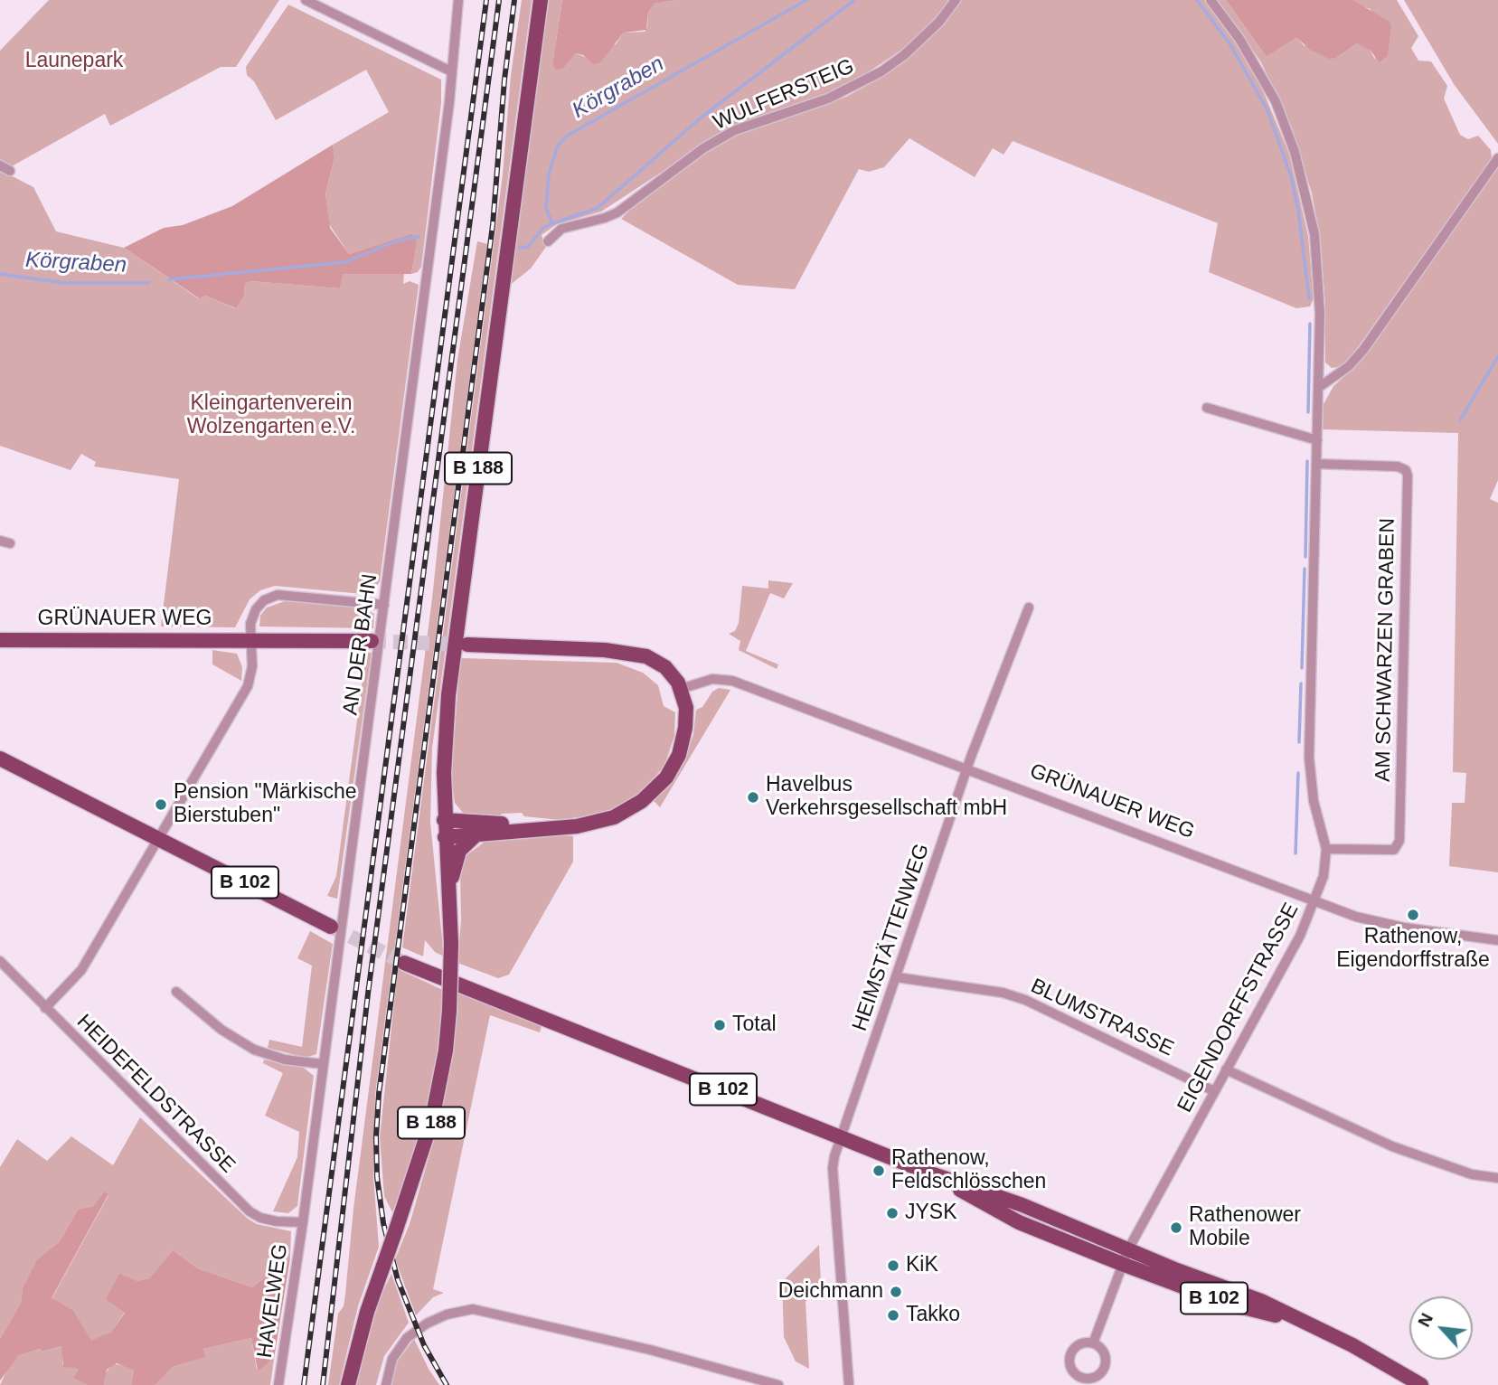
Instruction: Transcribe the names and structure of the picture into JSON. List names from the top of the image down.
{
  "streets": {
    "main road": ["B 188", "GRÜNAUER WEG", "B 102"],
    "street": [
      "WULFERSTEIG",
      "AN DER BAHN",
      "AM SCHWARZEN GRABEN",
      "HEIMSTÄTTENWEG",
      "EIGENDORFFSTRASSE",
      "BLUMSTRASSE",
      "HEIDEFELDSTRASSE",
      "HAVELWEG"
    ]
  },
  "crossings": [
    ["GRÜNAUER WEG", "HEIMSTÄTTENWEG"],
    ["GRÜNAUER WEG", "EIGENDORFFSTRASSE"],
    ["AN DER BAHN", "HEIDEFELDSTRASSE"],
    ["AN DER BAHN", "HAVELWEG"],
    ["AM SCHWARZEN GRABEN", "EIGENDORFFSTRASSE"],
    ["B 102", "HEIMSTÄTTENWEG"],
    ["B 102", "EIGENDORFFSTRASSE"],
    ["HEIMSTÄTTENWEG", "BLUMSTRASSE"],
    ["EIGENDORFFSTRASSE", "BLUMSTRASSE"],
    ["HEIDEFELDSTRASSE", "HAVELWEG"]
  ],
  "water": ["Körgraben"],
  "parks": ["Launepark", "Kleingartenverein Wolzengarten e.V."],
  "places": [
    "Havelbus Verkehrsgesellschaft mbH",
    "Pension \"Märkische Bierstuben\"",
    "Rathenow, Eigendorffstraße",
    "Total",
    "Rathenow, Feldschlösschen",
    "JYSK",
    "Rathenower Mobile",
    "KiK",
    "Deichmann",
    "Takko"
  ],
  "north": "top left"
}
